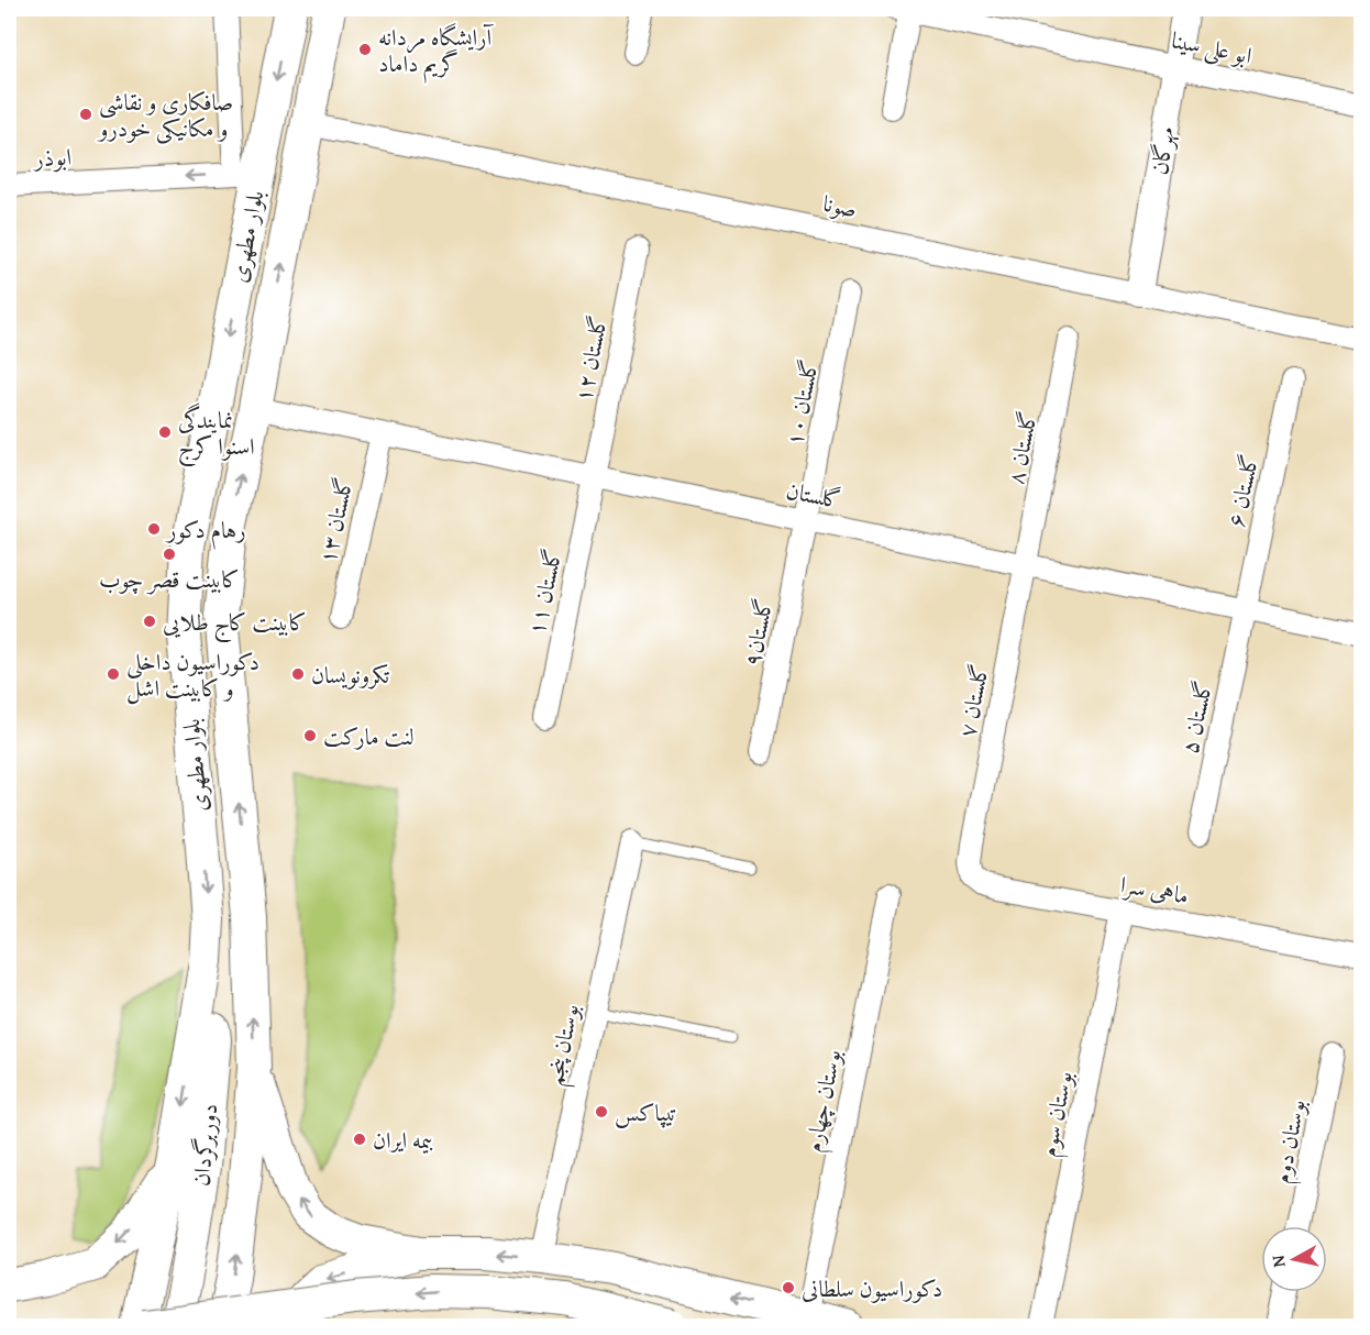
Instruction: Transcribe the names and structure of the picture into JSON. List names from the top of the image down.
{
  "streets": {
    "main road": ["بلوار مطهری", "دوربرگردان"],
    "street": [
      "ابو علی سینا",
      "مهرگان",
      "ابوذر",
      "صونا",
      "گلستان ۱۲",
      "گلستان ۱۰",
      "گلستان ۸",
      "گلستان ۶",
      "گلستان",
      "گلستان ۱۳",
      "گلستان ۱۱",
      "گلستان۹",
      "گلستان ۷",
      "گلستان ۵",
      "ماهی سرا",
      "بوستان پنجم",
      "بوستان چهارم",
      "بوستان سوم",
      "بوستان دوم"
    ]
  },
  "crossings": [
    ["ابو علی سینا", "مهرگان"],
    ["مهرگان", "صونا"],
    ["ابوذر", "بلوار مطهری"],
    ["صونا", "بلوار مطهری"],
    ["بلوار مطهری", "گلستان"],
    ["بلوار مطهری", "دوربرگردان"],
    ["گلستان ۱۲", "گلستان"],
    ["گلستان ۱۲", "گلستان ۱۱"],
    ["گلستان ۱۰", "گلستان"],
    ["گلستان ۱۰", "گلستان۹"],
    ["گلستان ۸", "گلستان"],
    ["گلستان ۸", "گلستان ۷"],
    ["گلستان ۶", "گلستان"],
    ["گلستان ۶", "گلستان ۵"],
    ["گلستان", "گلستان ۱۳"],
    ["گلستان", "گلستان ۱۱"],
    ["گلستان", "گلستان۹"],
    ["گلستان", "گلستان ۷"],
    ["گلستان", "گلستان ۵"],
    ["گلستان ۷", "ماهی سرا"],
    ["ماهی سرا", "بوستان سوم"]
  ],
  "one_way": ["ابوذر"],
  "places": [
    "آرایشگاه مردانه گریم داماد",
    "صافکاری و نقاشی و مکانیکی خودرو",
    "نمایندگی اسنوا کرج",
    "رهام دکور",
    "کابینت قصر چوب",
    "کابینت کاج طلایی",
    "دکوراسیون داخلی و کابینت اشل",
    "تکرونویسان",
    "لنت مارکت",
    "تیپاکس",
    "بیمه ایران",
    "دکوراسیون سلطانی"
  ],
  "north": "left"
}
